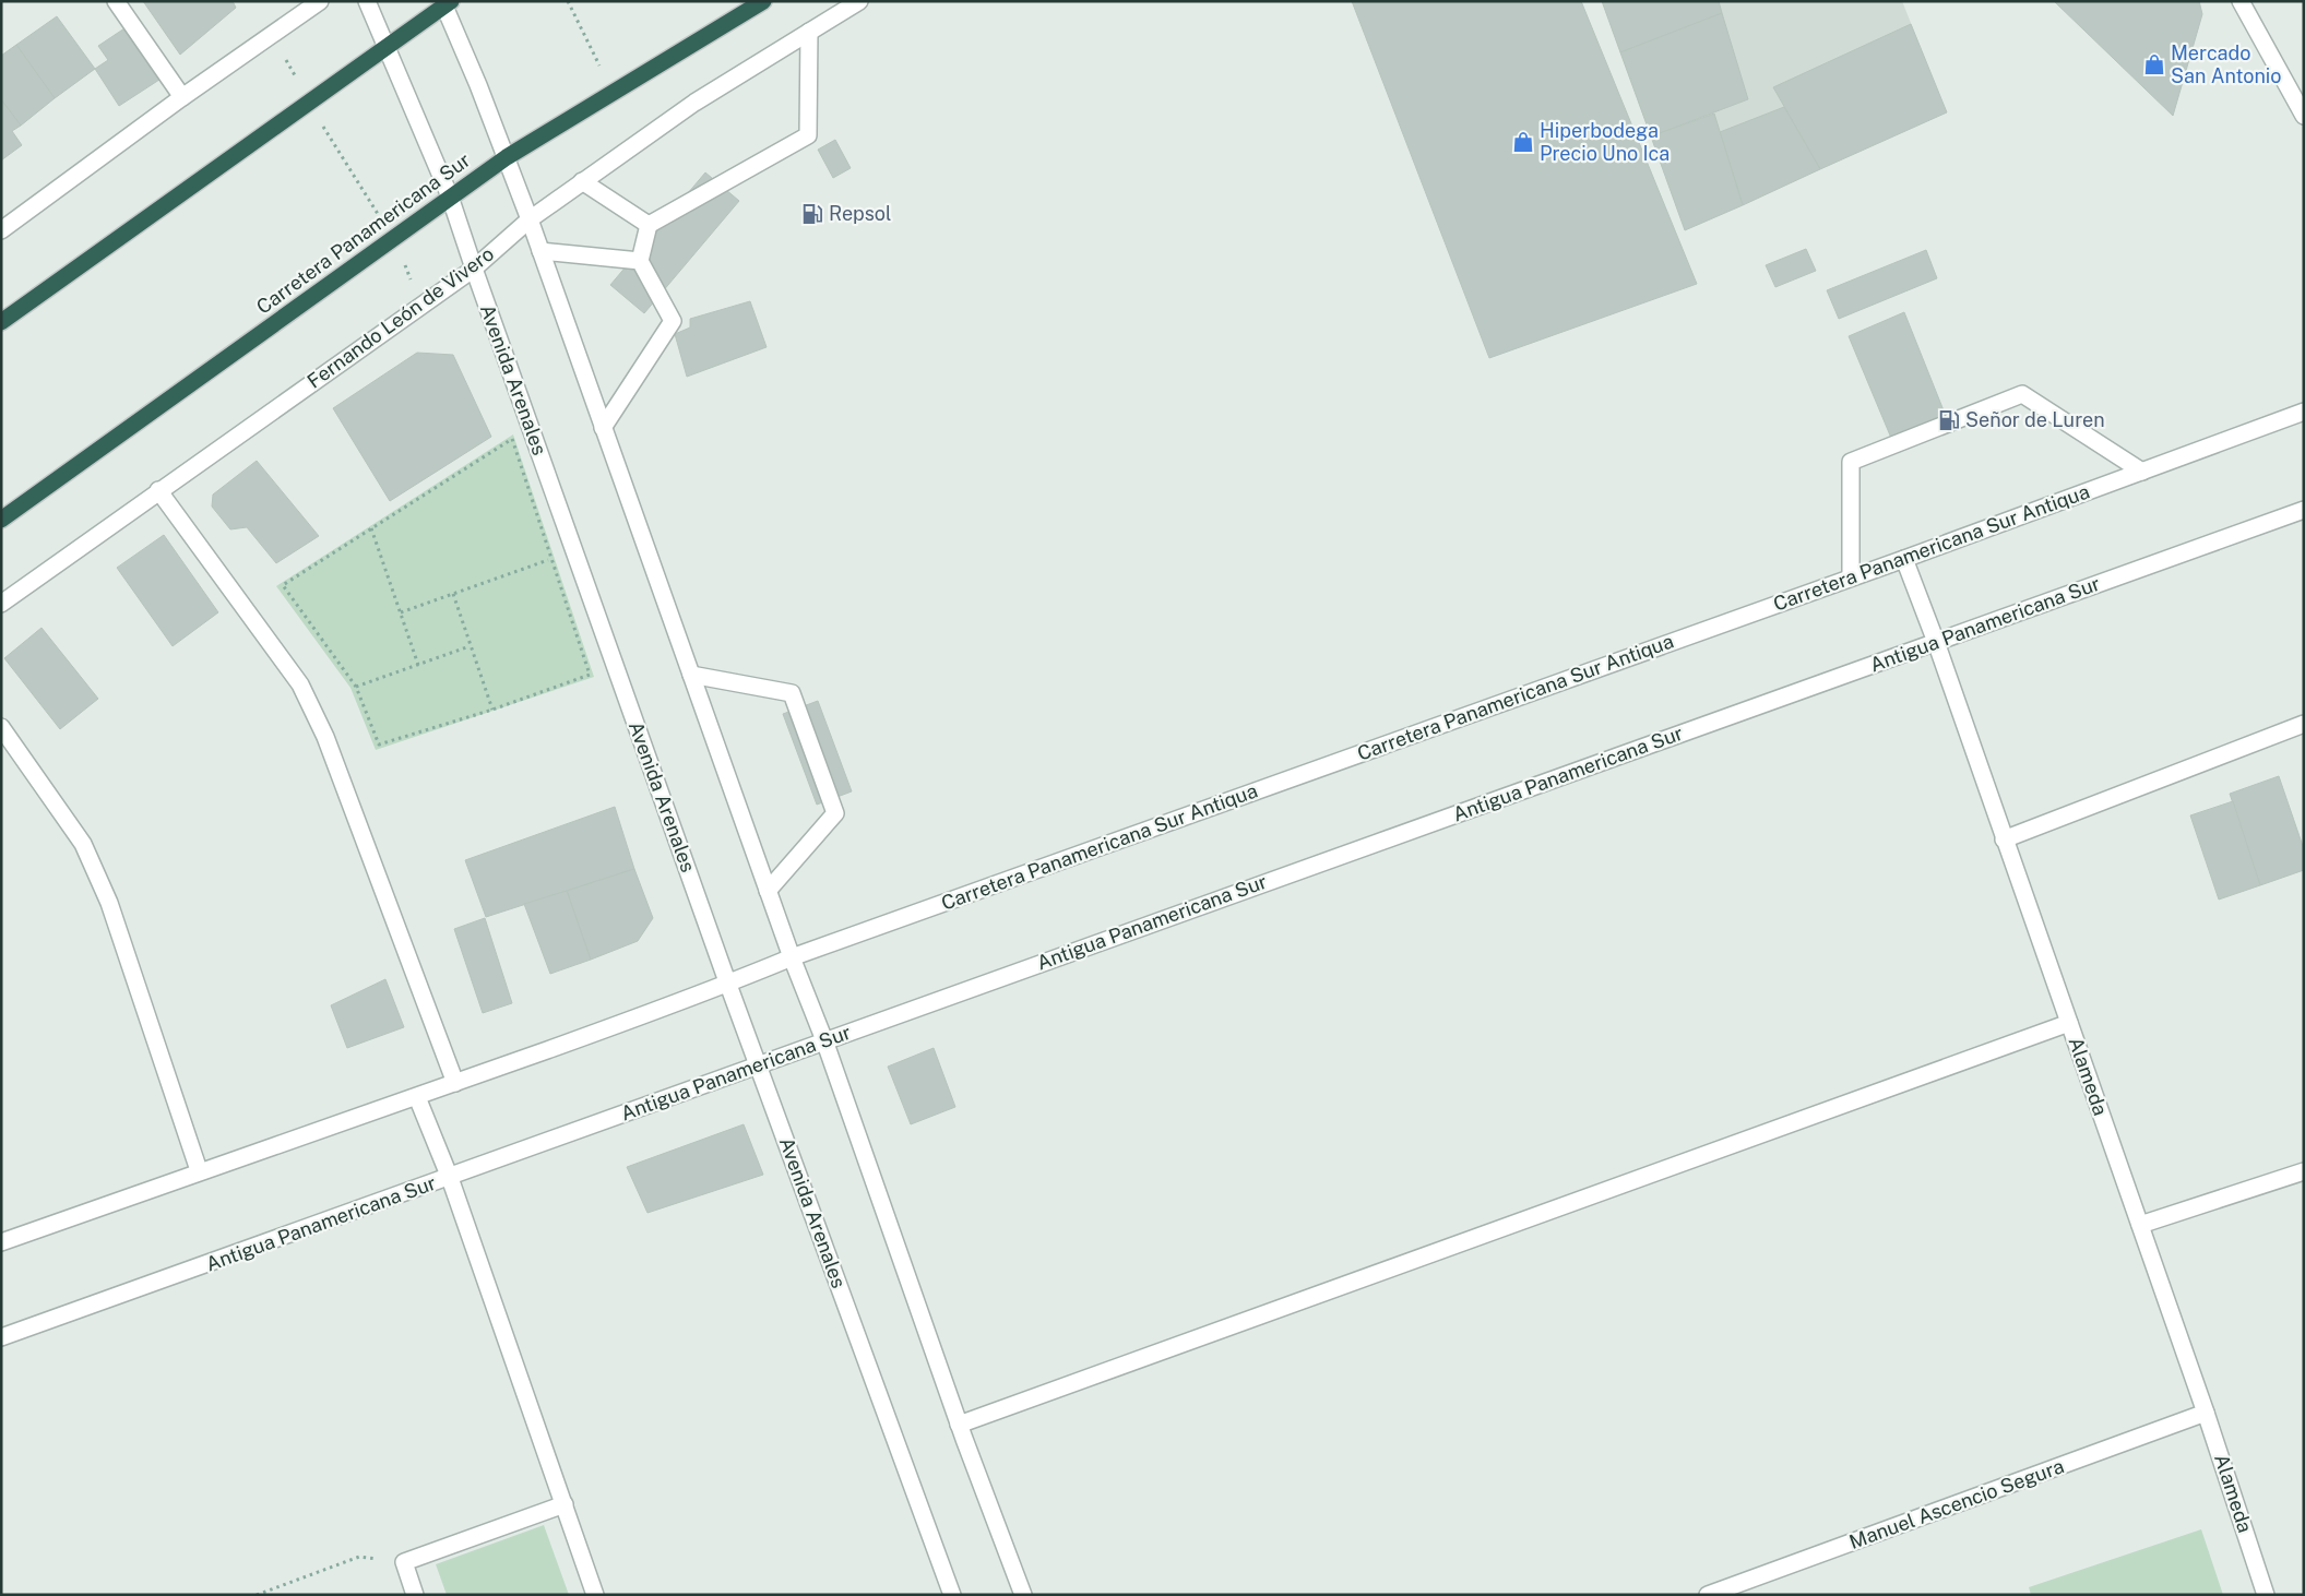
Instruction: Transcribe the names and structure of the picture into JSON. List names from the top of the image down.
{
  "streets": {
    "highway": ["Carretera Panamericana Sur"],
    "street": [
      "Fernando León de Vivero",
      "Avenida Arenales",
      "Carretera Panamericana Sur Antiqua",
      "Antigua Panamericana Sur",
      "Alameda",
      "Manuel Ascencio Segura"
    ]
  },
  "crossings": [
    ["Carretera Panamericana Sur", "Avenida Arenales"],
    ["Fernando León de Vivero", "Avenida Arenales"],
    ["Avenida Arenales", "Carretera Panamericana Sur Antiqua"],
    ["Avenida Arenales", "Antigua Panamericana Sur"],
    ["Carretera Panamericana Sur Antiqua", "Alameda"],
    ["Antigua Panamericana Sur", "Alameda"],
    ["Alameda", "Manuel Ascencio Segura"]
  ],
  "places": {
    "shop": ["Mercado San Antonio", "Hiperbodega Precio Uno Ica"],
    "fuel station": ["Repsol", "Señor de Luren"]
  }
}
